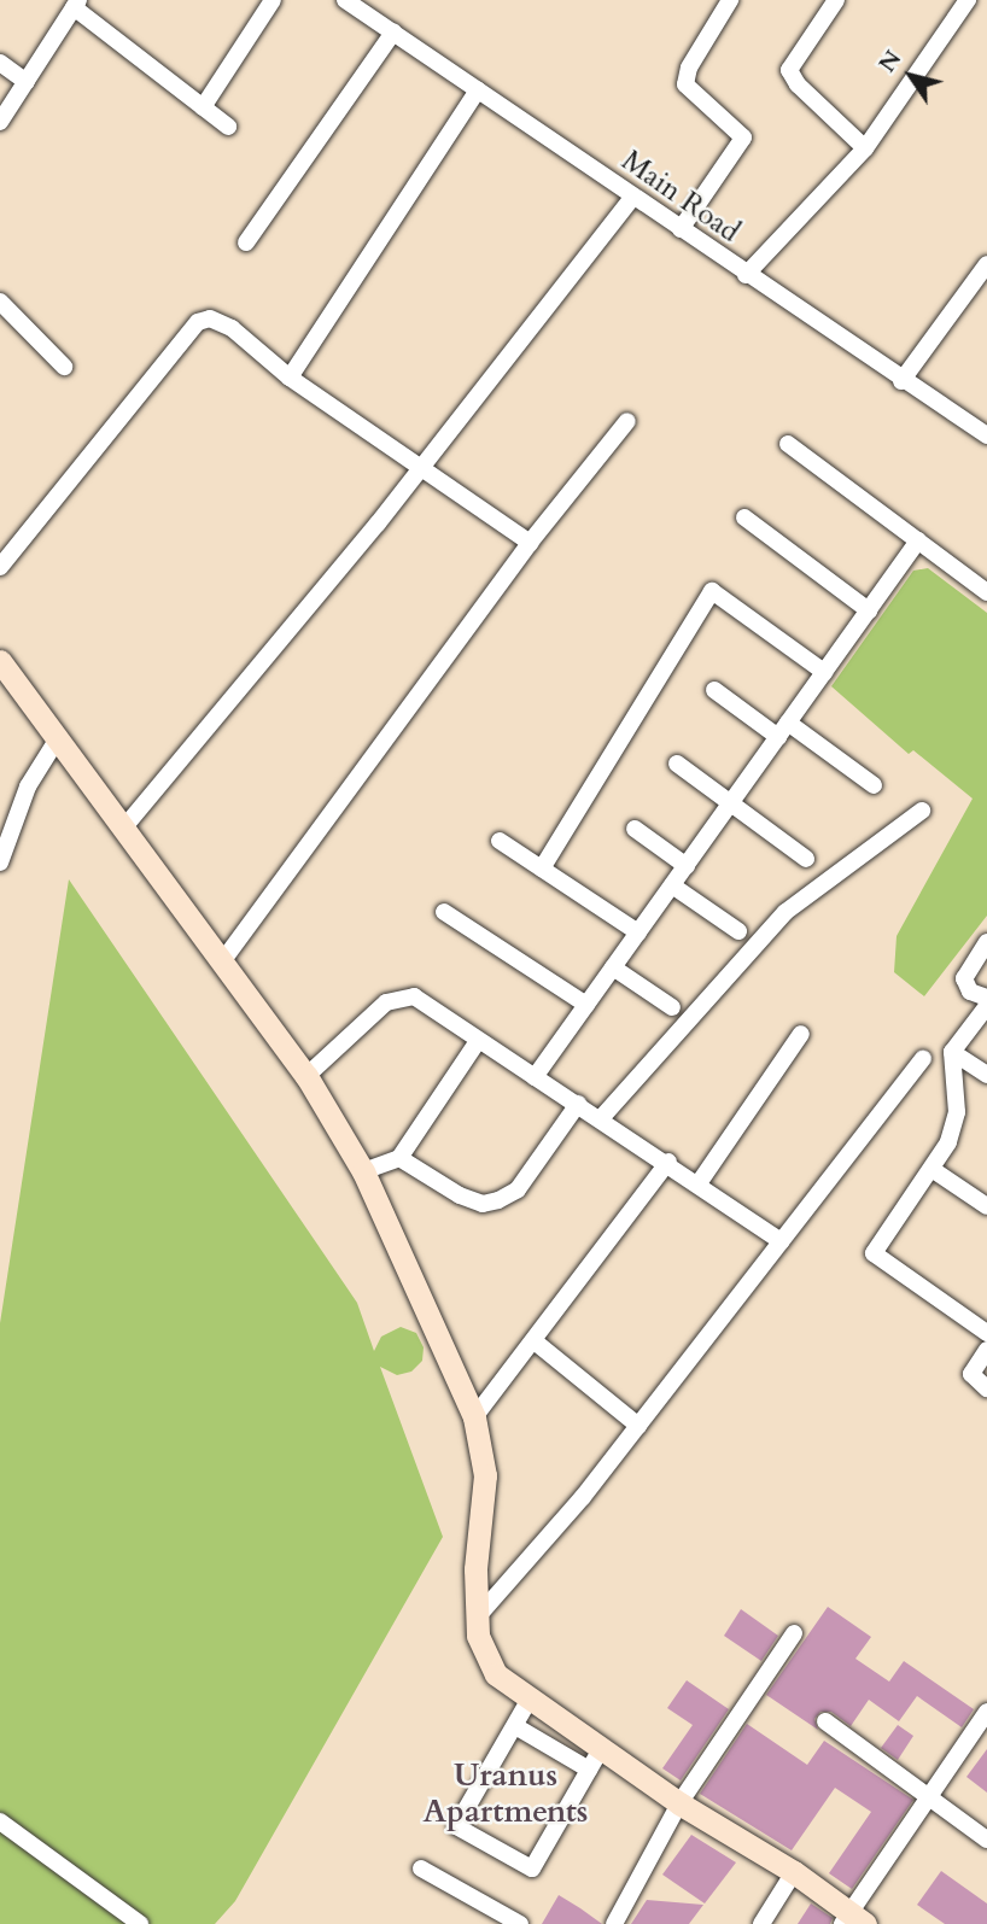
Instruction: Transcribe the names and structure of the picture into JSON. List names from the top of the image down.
{
  "streets": {
    "street": ["Main Road"]
  },
  "districts": ["Uranus Apartments"],
  "north": "top left"
}
